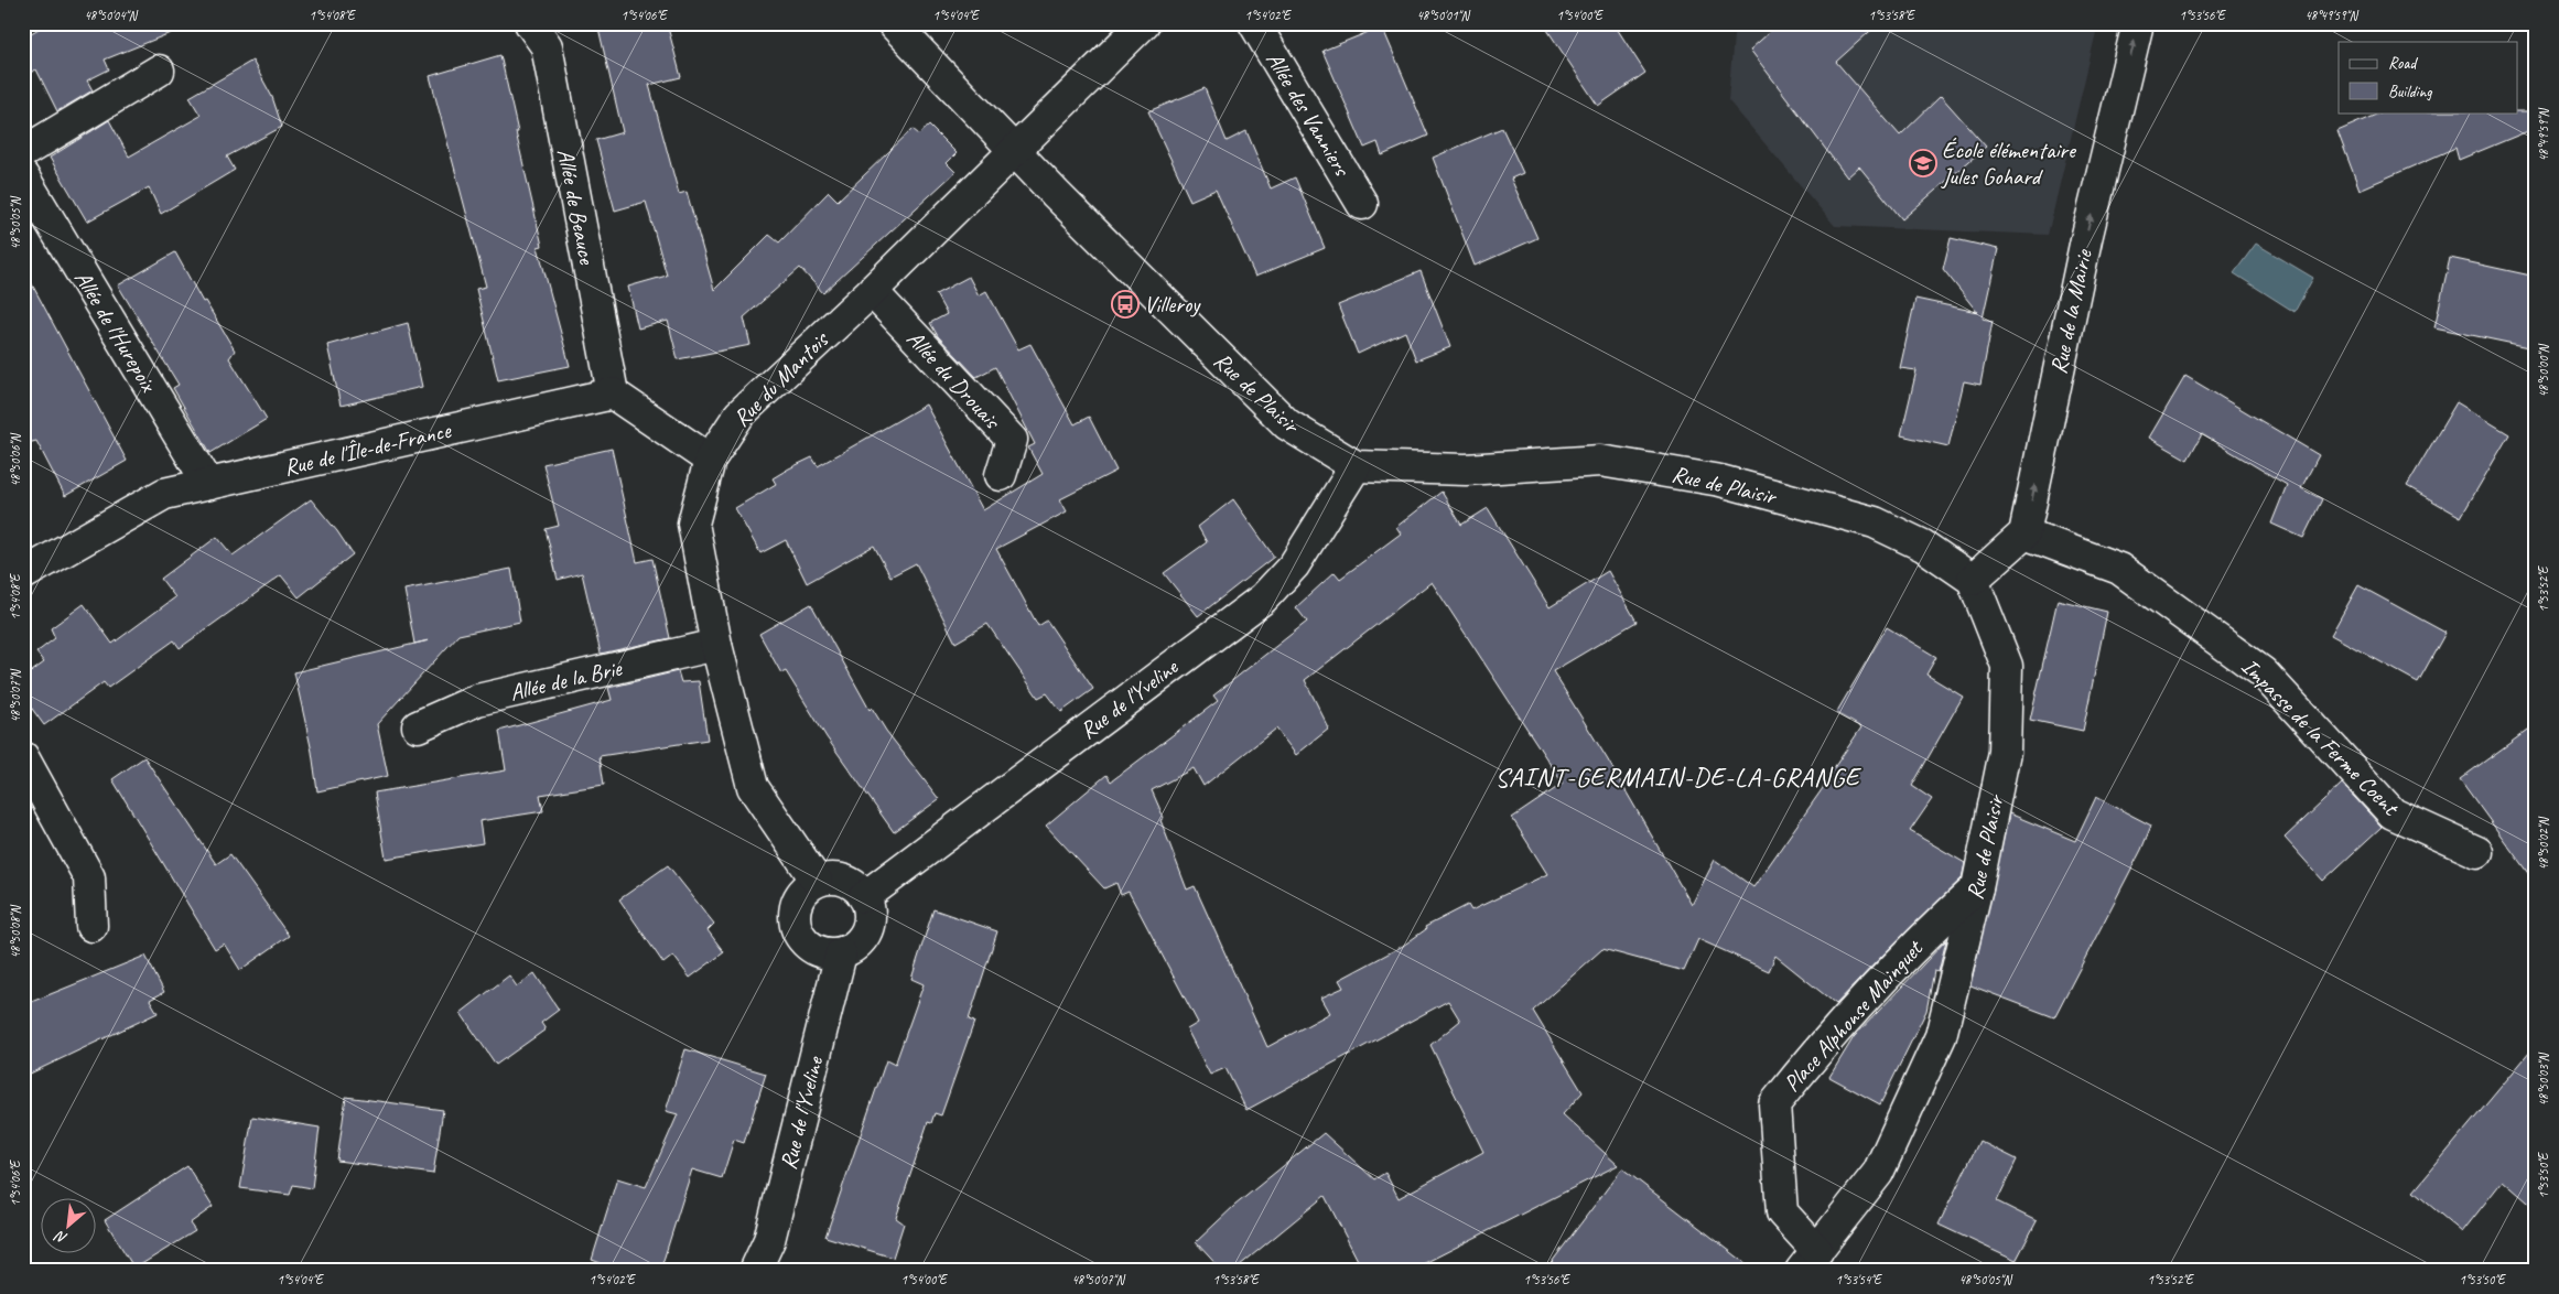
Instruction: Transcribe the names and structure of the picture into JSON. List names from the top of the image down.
{
  "streets": {
    "street": [
      "Allée des Vanniers",
      "Allée de Beauce",
      "Rue de la Mairie",
      "Allée de l'Hurepoix",
      "Rue du Mantois",
      "Allée du Drouais",
      "Rue de Plaisir",
      "Rue de l'Île-de-France",
      "Allée de la Brie",
      "Rue de l'Yveline",
      "Impasse de la Ferme Coent",
      "Place Alphonse Mainguet"
    ]
  },
  "crossings": [
    ["Allée de Beauce", "Rue de l'Île-de-France"],
    ["Rue de la Mairie", "Impasse de la Ferme Coent"],
    ["Allée de l'Hurepoix", "Rue de l'Île-de-France"],
    ["Rue du Mantois", "Allée du Drouais"],
    ["Rue du Mantois", "Rue de Plaisir"],
    ["Rue du Mantois", "Allée de la Brie"],
    ["Rue du Mantois", "Rue de l'Yveline"],
    ["Rue de Plaisir", "Rue de l'Yveline"],
    ["Rue de Plaisir", "Place Alphonse Mainguet"]
  ],
  "one_way": ["Rue de la Mairie"],
  "districts": ["SAINT-GERMAIN-DE-LA-GRANGE"],
  "places": {
    "school or university": ["École élémentaire Jules Gohard"],
    "bus stop": ["Villeroy"]
  },
  "legend": ["Road", "Building"],
  "north": "bottom left",
  "coordinates": [
    "48°50'04\"N",
    "1°54'08\"E",
    "1°54'06\"E",
    "1°54'04\"E",
    "1°54'02\"E",
    "48°50'01\"N",
    "1°54'00\"E",
    "1°53'58\"E",
    "1°53'56\"E",
    "48°49'59\"N",
    "48°50'05\"N",
    "48°50'00\"N",
    "48°50'06\"N",
    "1°53'52\"E",
    "48°50'07\"N",
    "48°50'02\"N",
    "48°50'08\"N",
    "48°50'03\"N",
    "1°53'50\"E",
    "1°53'54\"E"
  ]
}
